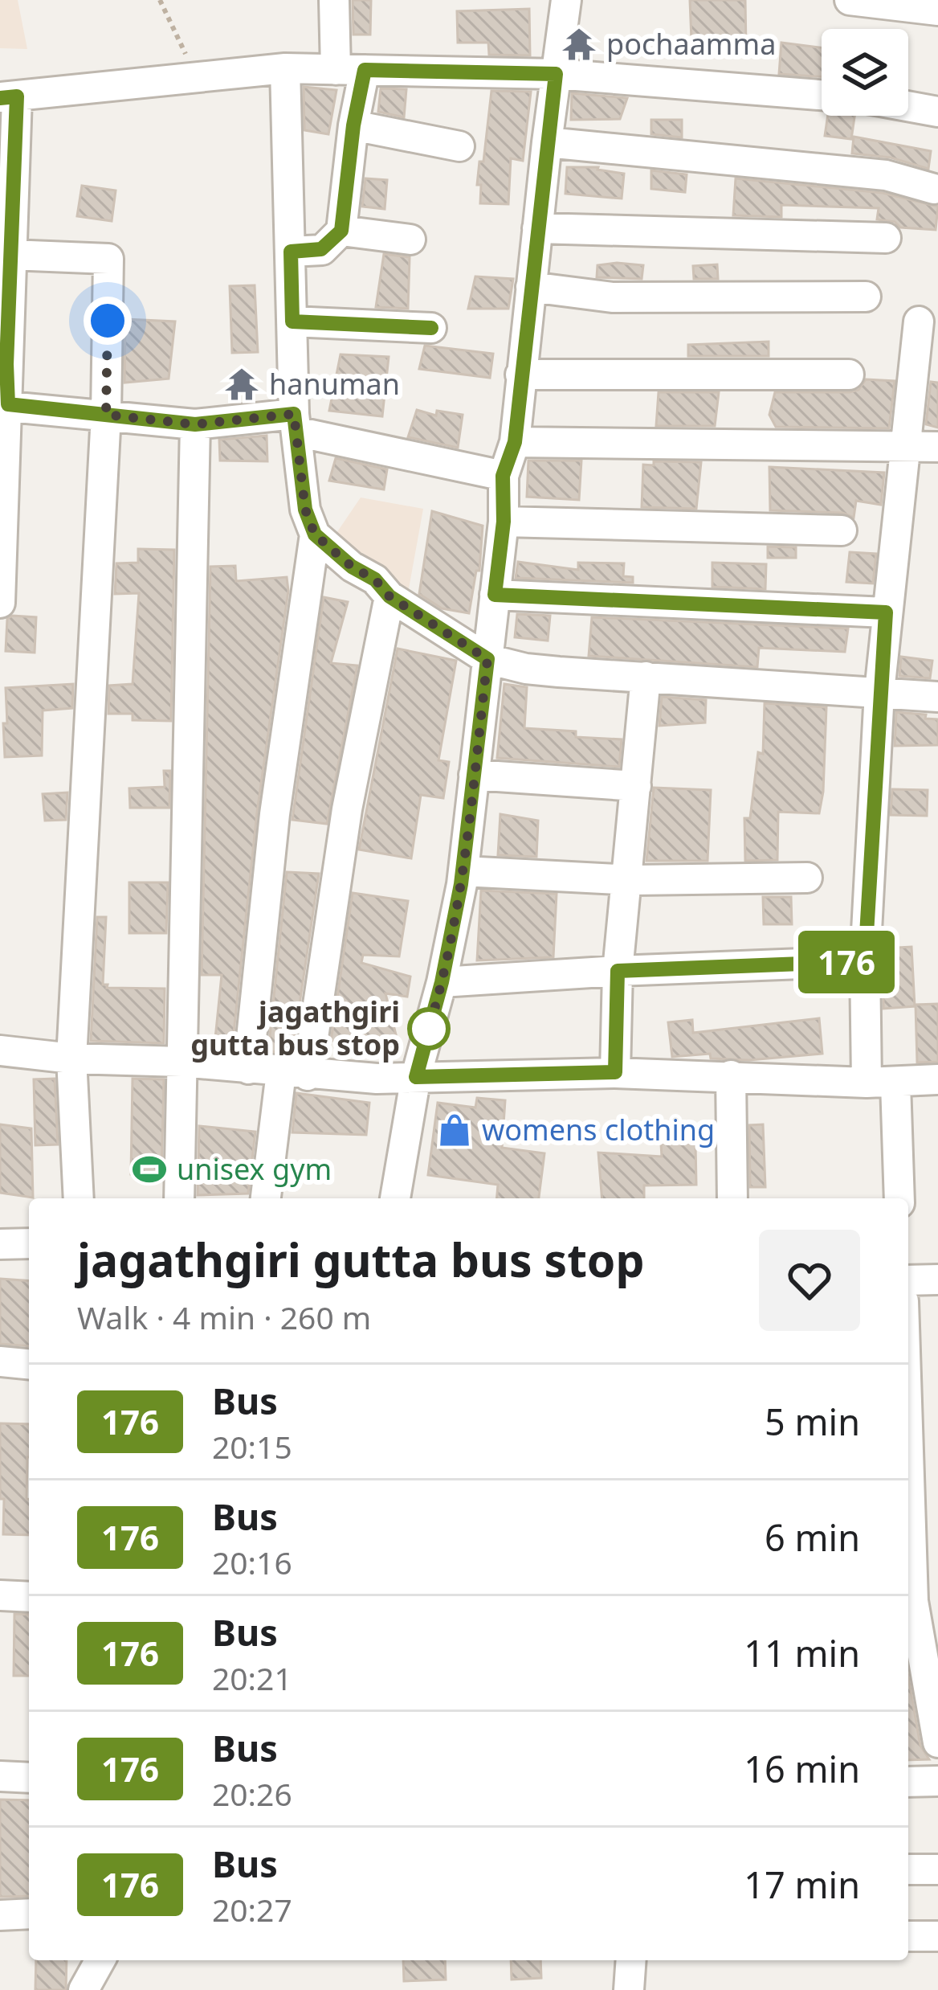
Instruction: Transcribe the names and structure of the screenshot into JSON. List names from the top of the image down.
{
  "places": {
    "temple": ["pochaamma", "hanuman"],
    "other": ["jagathgiri gutta bus stop"],
    "shop": ["womens clothing"],
    "sports": ["unisex gym"]
  },
  "lines": ["bus line 176"],
  "page": {
    "on_map": "176",
    "heading": ["jagathgiri gutta bus stop", "Walk · 4 min · 260 m"],
    "list": [
      {
        "mark": "176",
        "name": "Bus",
        "note": "20:15",
        "value": "5 min"
      },
      {
        "mark": "176",
        "name": "Bus",
        "note": "20:16",
        "value": "6 min"
      },
      {
        "mark": "176",
        "name": "Bus",
        "note": "20:21",
        "value": "11 min"
      },
      {
        "mark": "176",
        "name": "Bus",
        "note": "20:26",
        "value": "16 min"
      },
      {
        "mark": "176",
        "name": "Bus",
        "note": "20:27",
        "value": "17 min"
      }
    ]
  }
}
